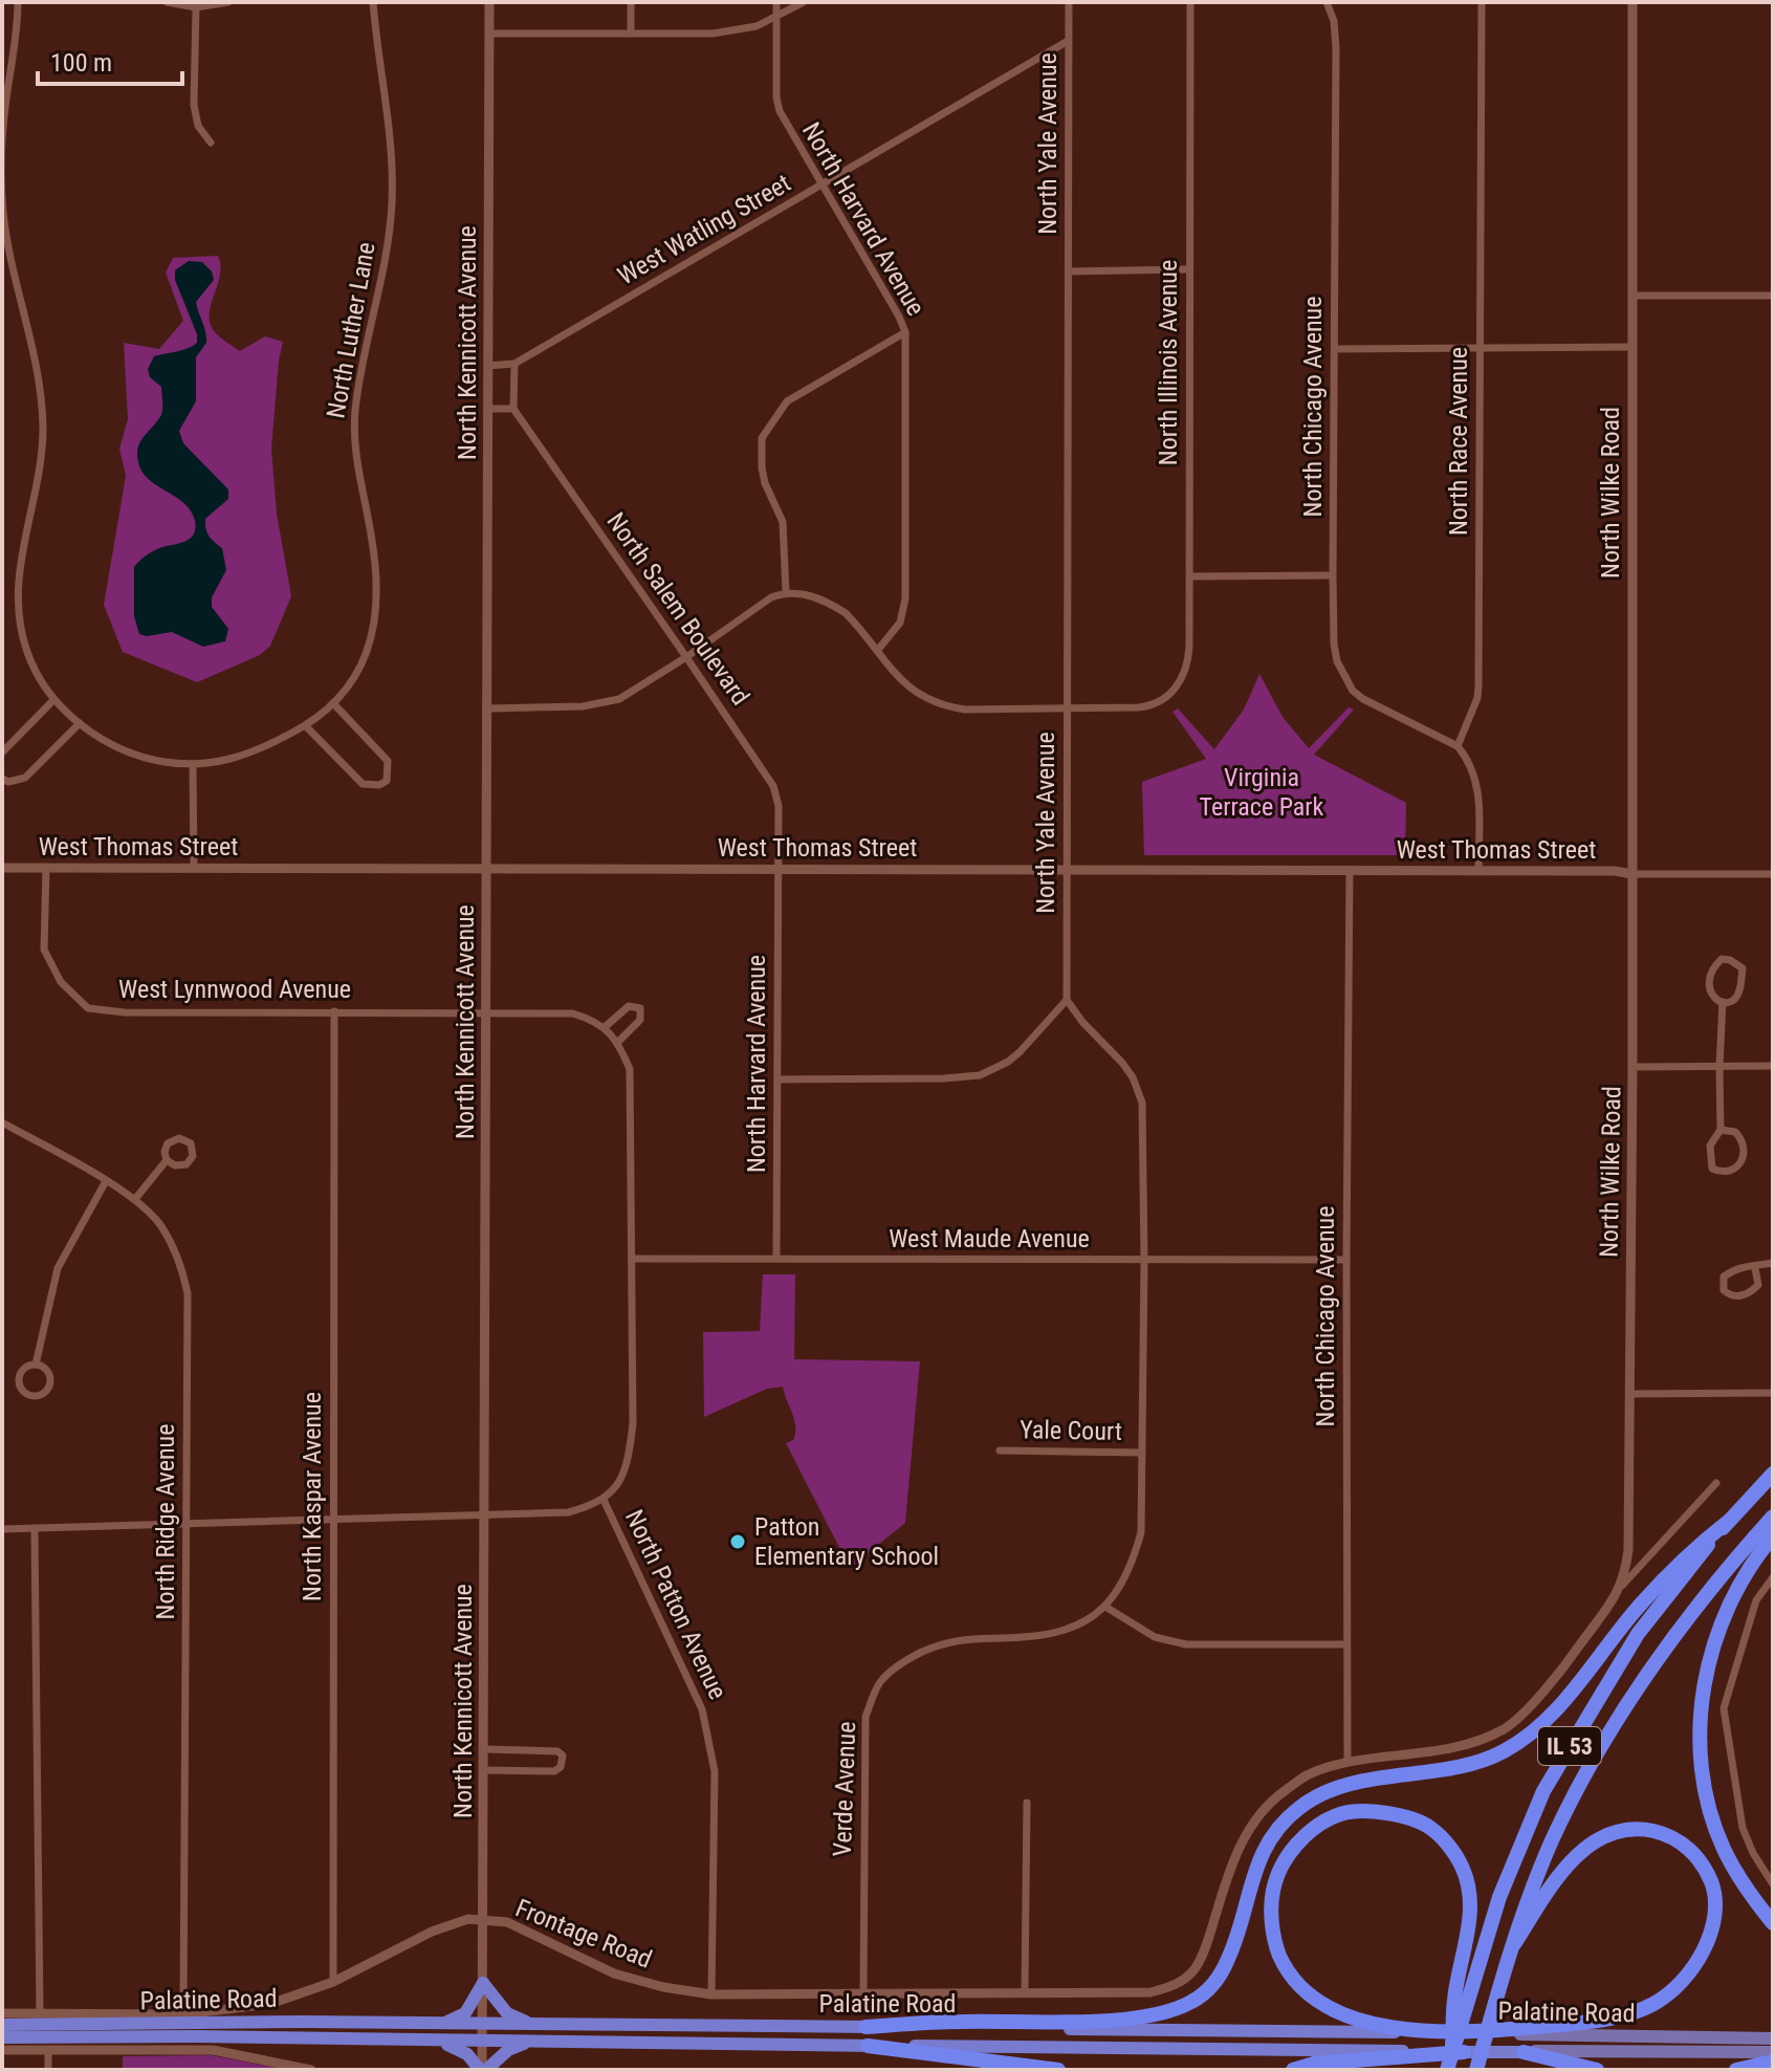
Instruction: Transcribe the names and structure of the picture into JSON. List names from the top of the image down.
{
  "streets": {
    "highway": ["IL 53", "Palatine Road"],
    "street": [
      "North Yale Avenue",
      "North Harvard Avenue",
      "West Watling Street",
      "North Luther Lane",
      "North Kennicott Avenue",
      "North Illinois Avenue",
      "North Chicago Avenue",
      "North Race Avenue",
      "North Wilke Road",
      "North Salem Boulevard",
      "West Thomas Street",
      "West Lynnwood Avenue",
      "West Maude Avenue",
      "Yale Court",
      "North Kaspar Avenue",
      "North Ridge Avenue",
      "North Patton Avenue",
      "Verde Avenue",
      "Frontage Road"
    ]
  },
  "crossings": [
    ["North Yale Avenue", "West Watling Street"],
    ["North Yale Avenue", "North Illinois Avenue"],
    ["North Yale Avenue", "West Thomas Street"],
    ["North Harvard Avenue", "West Watling Street"],
    ["North Harvard Avenue", "North Salem Boulevard"],
    ["North Harvard Avenue", "West Thomas Street"],
    ["North Harvard Avenue", "West Maude Avenue"],
    ["West Watling Street", "North Kennicott Avenue"],
    ["North Kennicott Avenue", "West Thomas Street"],
    ["North Kennicott Avenue", "West Lynnwood Avenue"],
    ["North Kennicott Avenue", "North Patton Avenue"],
    ["North Kennicott Avenue", "Frontage Road"],
    ["North Kennicott Avenue", "Palatine Road"],
    ["North Chicago Avenue", "North Race Avenue"],
    ["North Chicago Avenue", "North Wilke Road"],
    ["North Chicago Avenue", "West Thomas Street"],
    ["North Chicago Avenue", "West Maude Avenue"],
    ["North Wilke Road", "West Thomas Street"],
    ["North Wilke Road", "Frontage Road"],
    ["North Salem Boulevard", "West Thomas Street"],
    ["West Thomas Street", "West Lynnwood Avenue"],
    ["West Lynnwood Avenue", "North Kaspar Avenue"],
    ["West Lynnwood Avenue", "North Patton Avenue"],
    ["West Maude Avenue", "North Patton Avenue"],
    ["North Kaspar Avenue", "Frontage Road"],
    ["North Ridge Avenue", "Frontage Road"],
    ["North Patton Avenue", "Frontage Road"],
    ["IL 53", "Palatine Road"],
    ["Verde Avenue", "Frontage Road"]
  ],
  "parks": ["Virginia Terrace Park"],
  "places": ["Patton Elementary School"],
  "scale_bar": "100 m"
}
